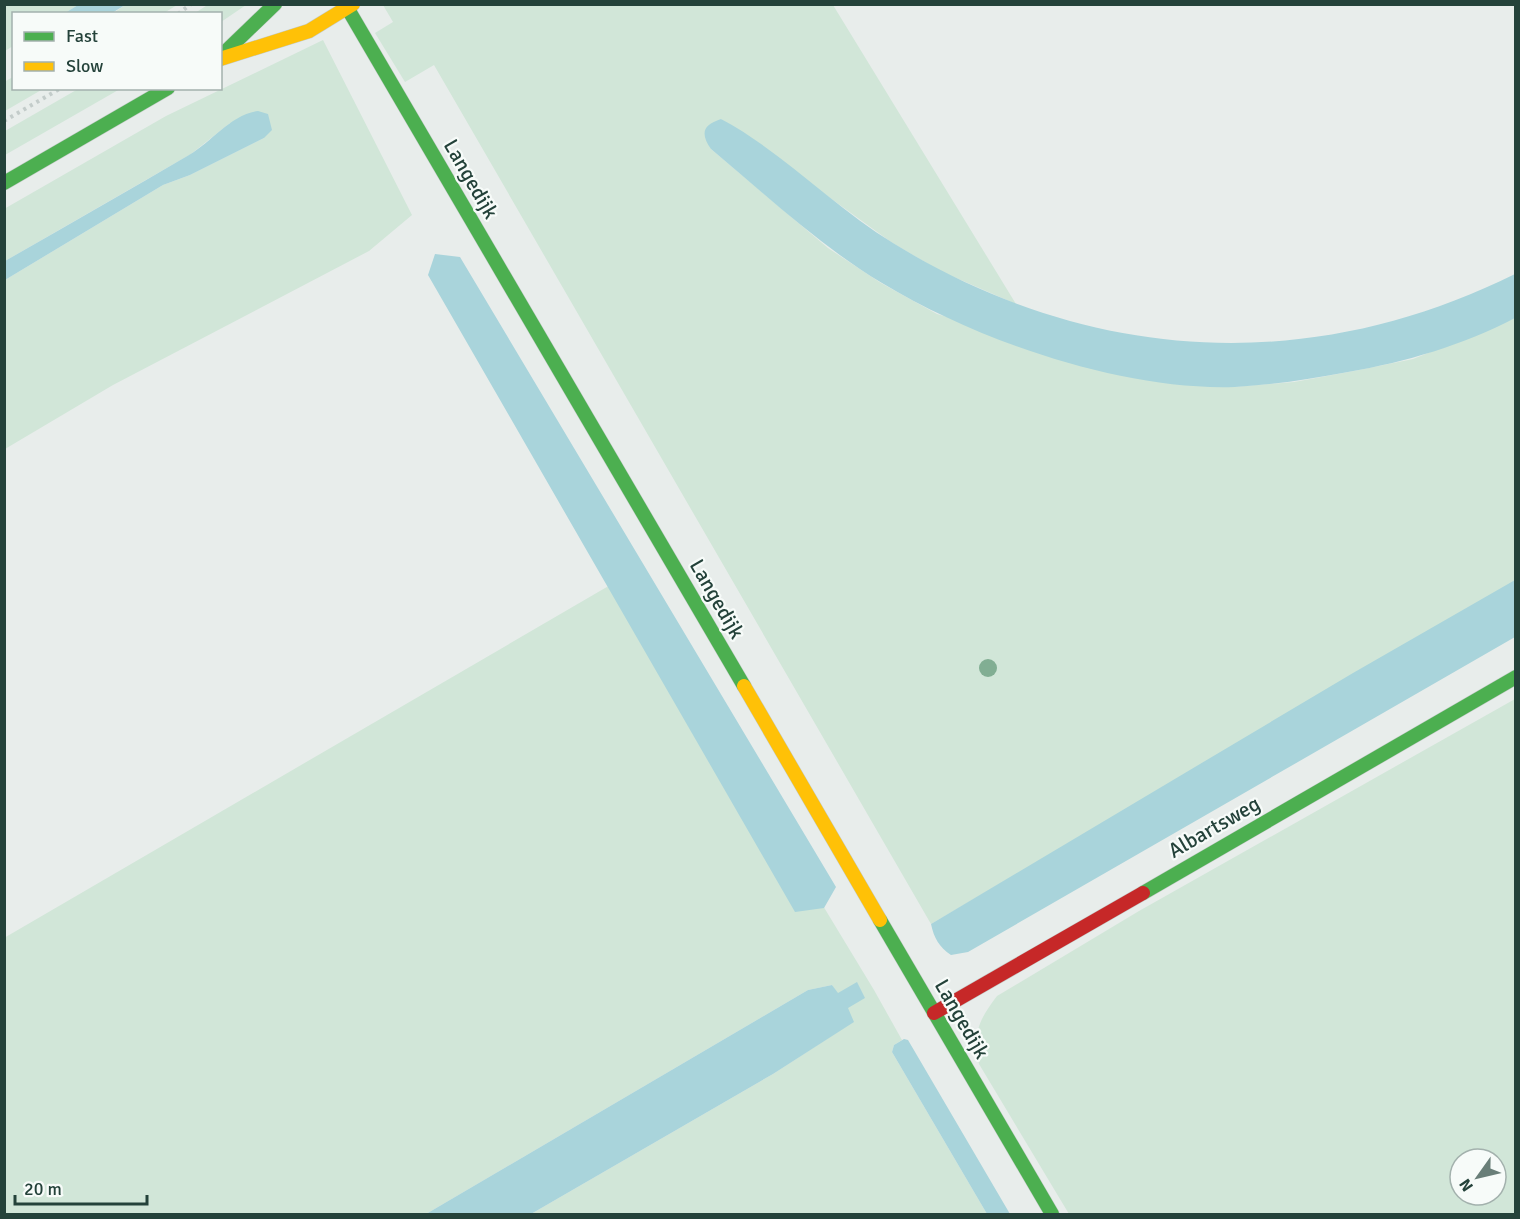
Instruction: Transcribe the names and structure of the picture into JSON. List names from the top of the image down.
{
  "streets": {
    "street": ["Langedijk", "Albartsweg"]
  },
  "crossings": [
    ["Langedijk", "Albartsweg"]
  ],
  "legend": ["Fast", "Slow"],
  "scale_bar": "20 m",
  "north": "bottom left"
}
